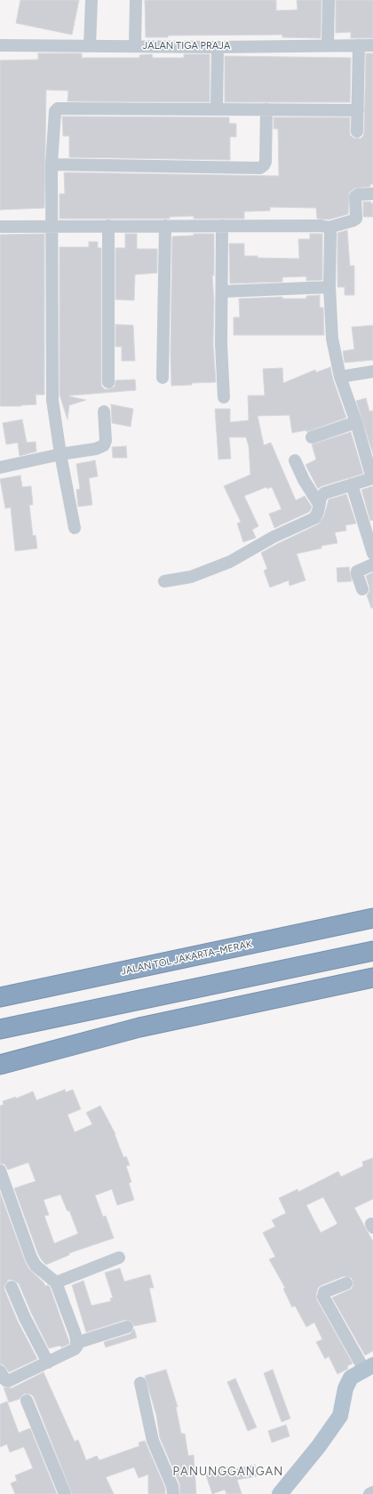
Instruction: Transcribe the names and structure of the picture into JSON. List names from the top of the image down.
{
  "streets": {
    "highway": ["JALAN TOL JAKARTA–MERAK"],
    "street": ["JALAN TIGA PRAJA"]
  },
  "districts": ["PANUNGGANGAN"]
}
